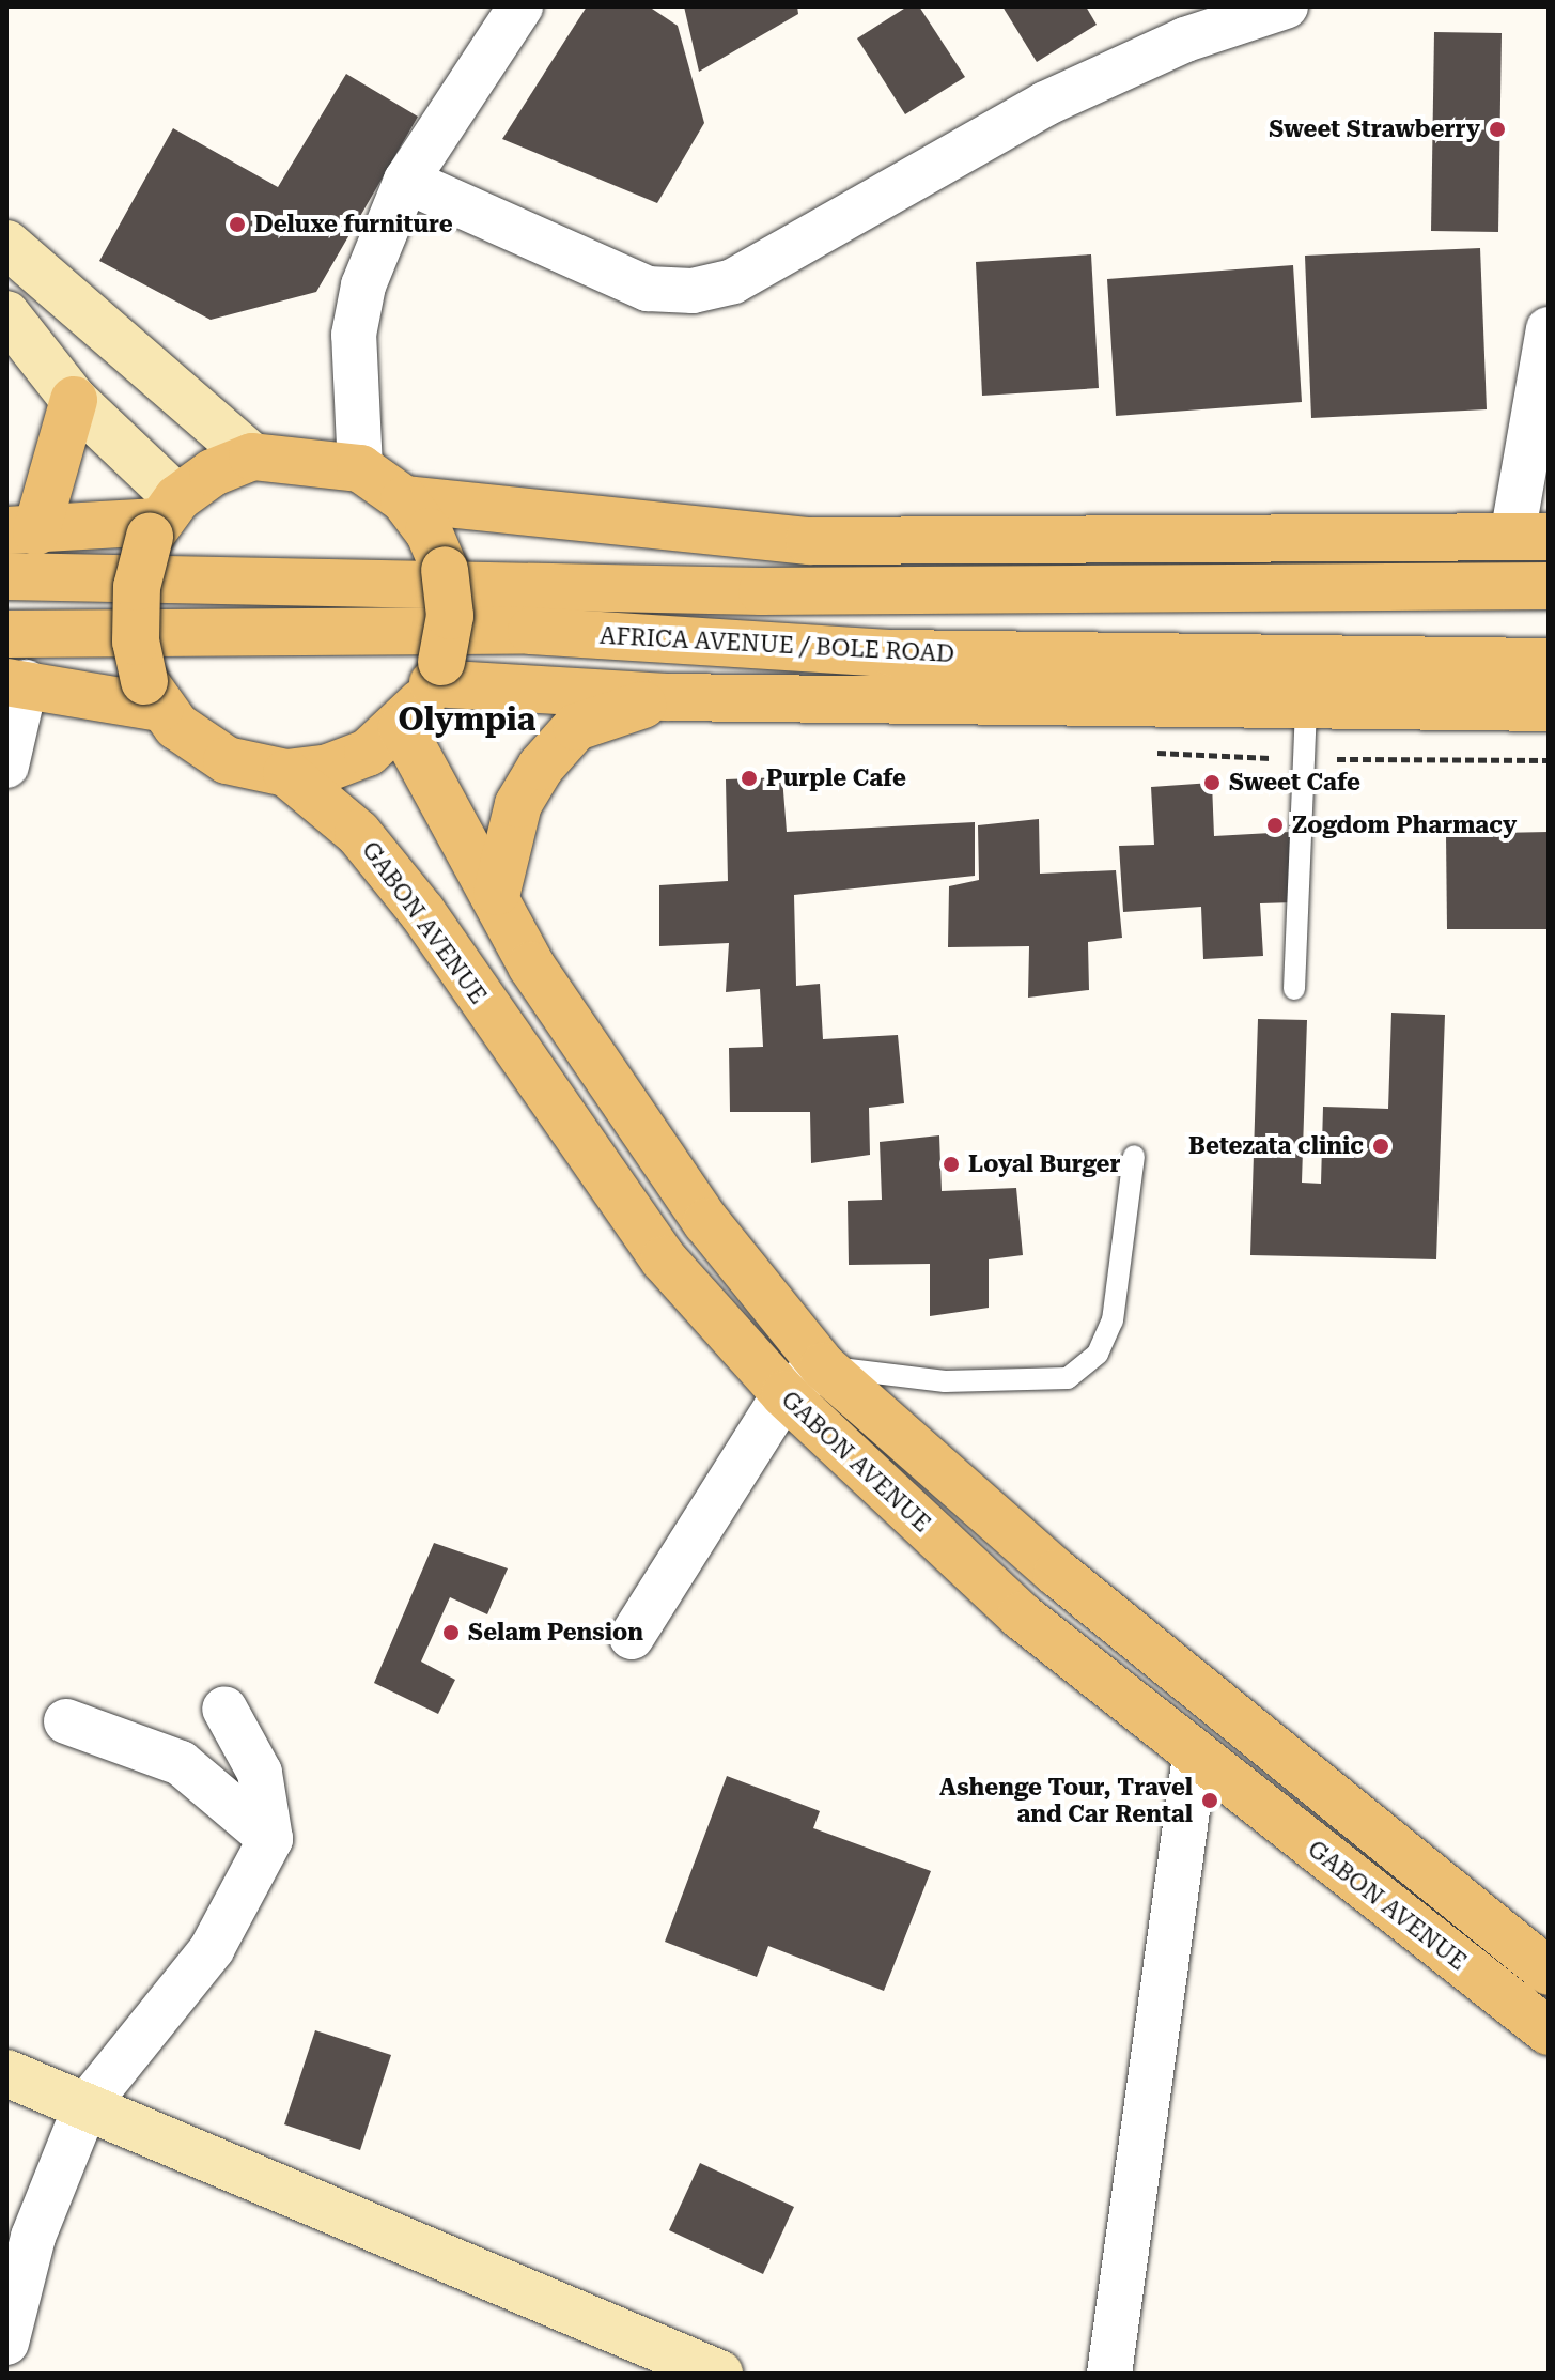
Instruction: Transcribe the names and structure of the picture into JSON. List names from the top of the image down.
{
  "streets": {
    "main road": ["AFRICA AVENUE / BOLE ROAD", "GABON AVENUE"]
  },
  "districts": ["Olympia"],
  "places": [
    "Sweet Strawberry",
    "Deluxe furniture",
    "Purple Cafe",
    "Sweet Cafe",
    "Zogdom Pharmacy",
    "Betezata clinic",
    "Loyal Burger",
    "Selam Pension",
    "Ashenge Tour, Travel and Car Rental"
  ]
}
